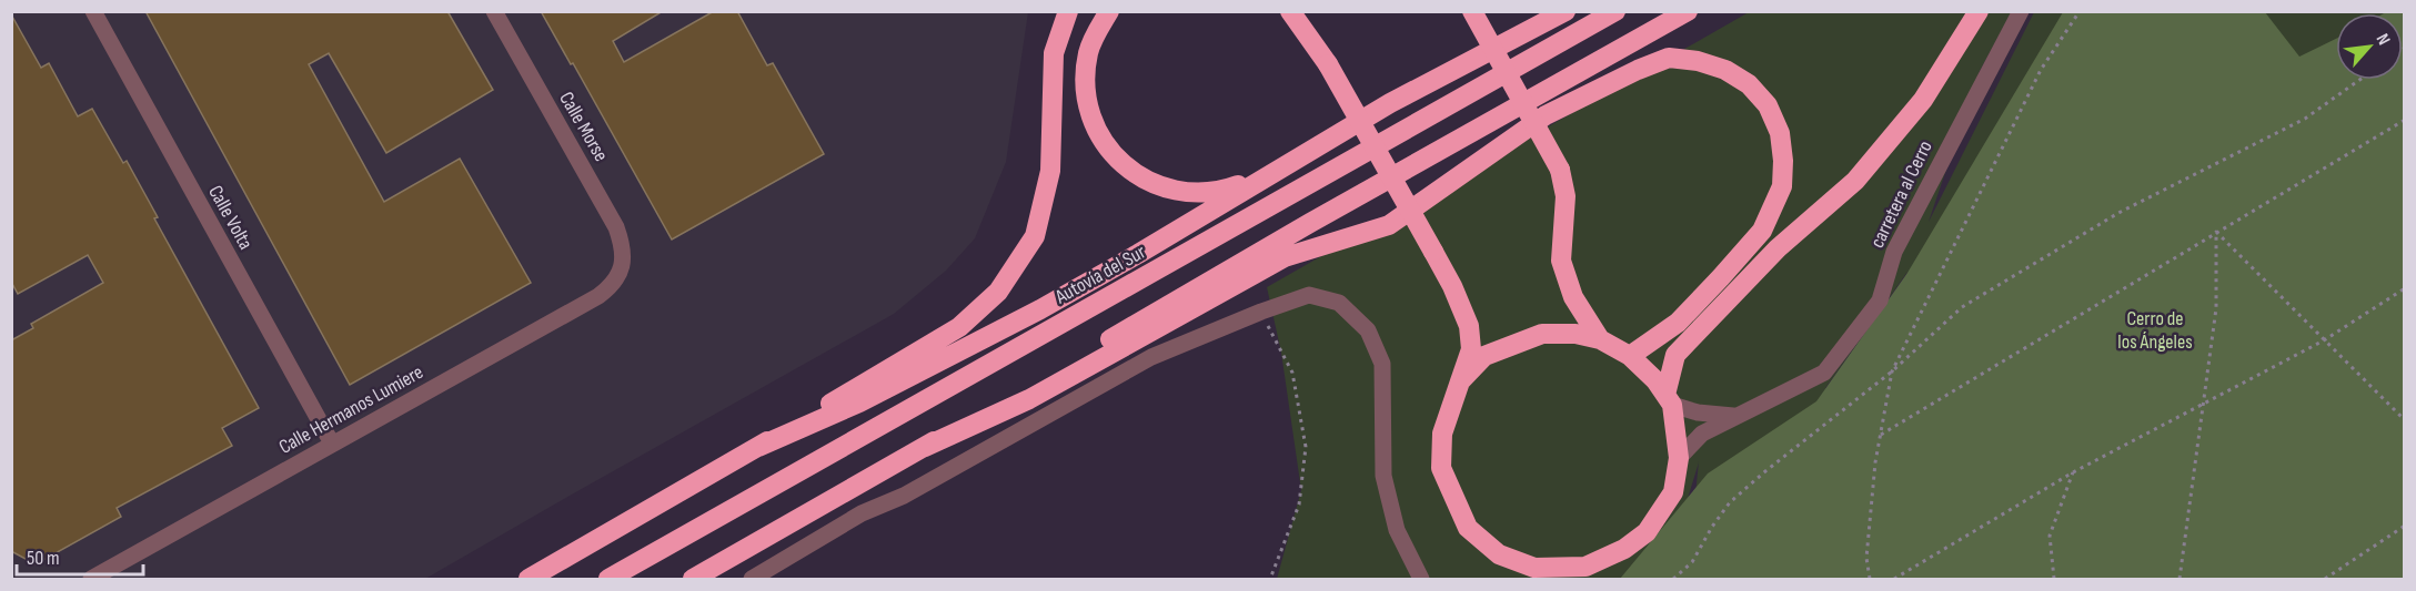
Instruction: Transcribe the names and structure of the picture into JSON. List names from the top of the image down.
{
  "streets": {
    "highway": ["Autovía del Sur"],
    "street": [
      "Calle Morse",
      "carretera al Cerro",
      "Calle Volta",
      "Calle Hermanos Lumiere"
    ]
  },
  "crossings": [
    ["Calle Morse", "Calle Hermanos Lumiere"],
    ["Calle Volta", "Calle Hermanos Lumiere"]
  ],
  "parks": ["Cerro de los Ángeles"],
  "scale_bar": "50 m",
  "north": "top right"
}
